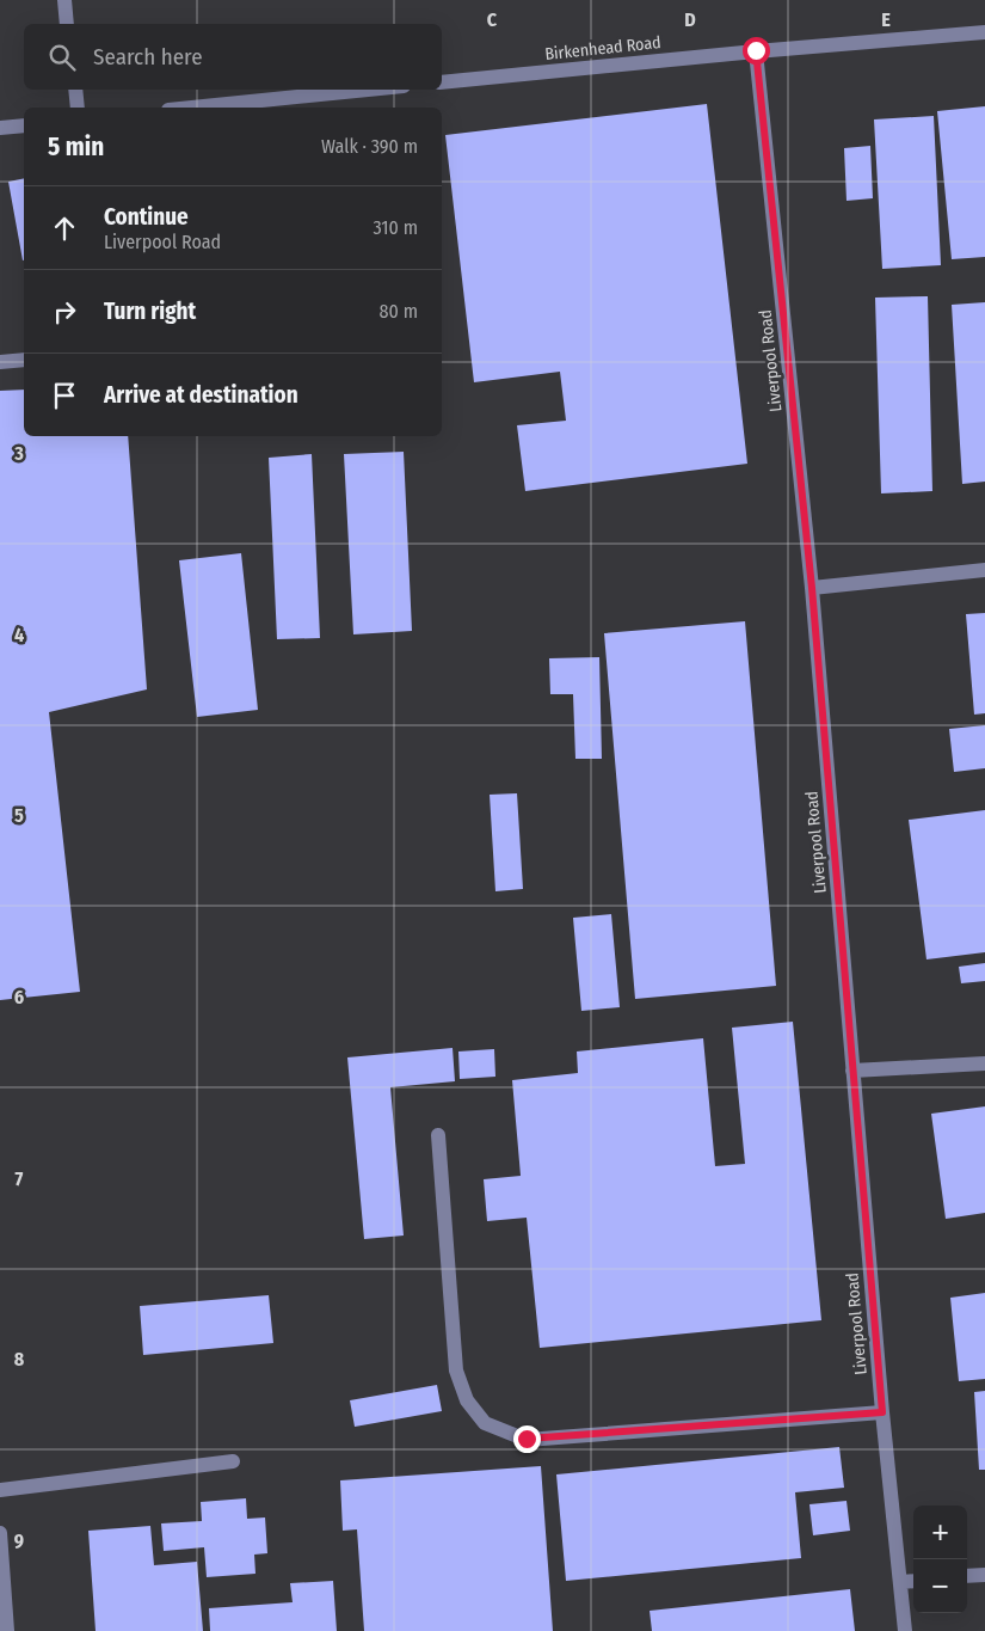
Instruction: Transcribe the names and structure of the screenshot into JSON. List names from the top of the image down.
{
  "streets": {
    "street": ["Birkenhead Road", "Liverpool Road"]
  },
  "crossings": [
    ["Birkenhead Road", "Liverpool Road"]
  ],
  "page": {
    "search": "Search here",
    "heading": ["5 min", "Walk · 390 m"],
    "list": [
      ["Continue", "Liverpool Road", "310 m"],
      ["Turn right", "80 m"],
      "Arrive at destination"
    ],
    "map_buttons": ["+", "−"]
  },
  "grid": {
    "columns": ["C", "D", "E"],
    "rows": [
      "3",
      "4",
      "5",
      "6",
      "7",
      "8",
      "9"
    ]
  }
}
